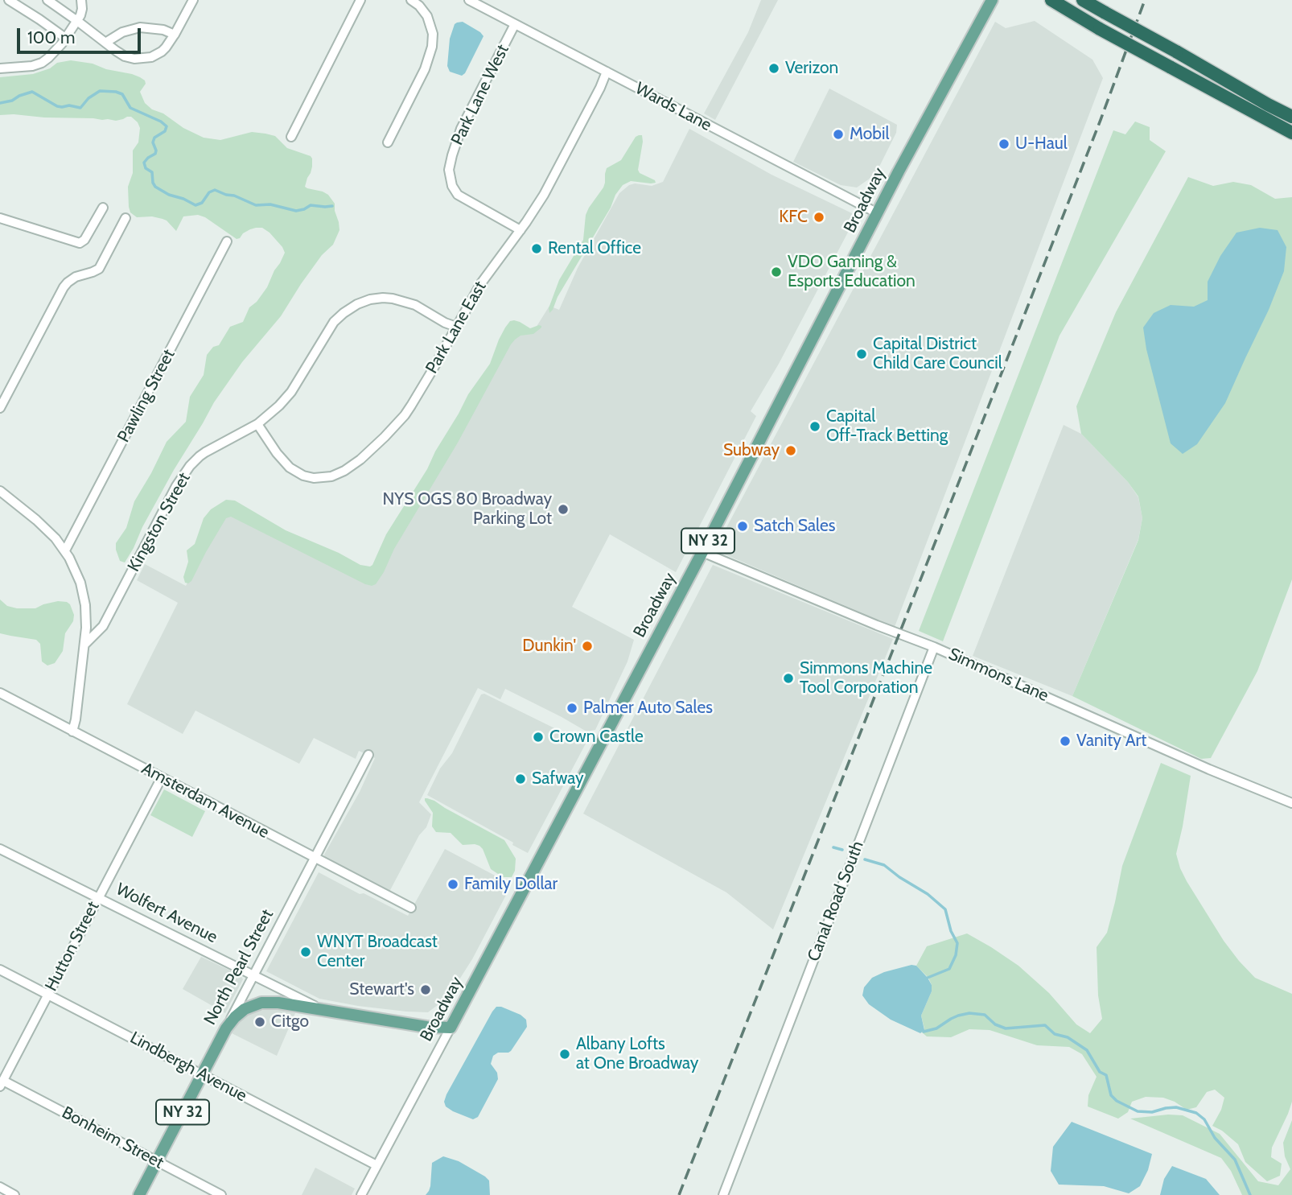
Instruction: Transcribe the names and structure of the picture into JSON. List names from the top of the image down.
{
  "streets": {
    "main road": [
      "Broadway",
      "NY 32",
      "Wolfert Avenue",
      "North Pearl Street"
    ],
    "street": [
      "Park Lane West",
      "Wards Lane",
      "Park Lane East",
      "Pawling Street",
      "Kingston Street",
      "Simmons Lane",
      "Amsterdam Avenue",
      "Canal Road South",
      "Hutton Street",
      "Lindbergh Avenue",
      "Bonheim Street"
    ]
  },
  "crossings": [
    ["Park Lane West", "Wards Lane"],
    ["Park Lane West", "Park Lane East"],
    ["Wards Lane", "Broadway"],
    ["Wards Lane", "Park Lane East"],
    ["Broadway", "Simmons Lane"],
    ["Broadway", "Wolfert Avenue"],
    ["Broadway", "Lindbergh Avenue"],
    ["Park Lane East", "Kingston Street"],
    ["NY 32", "Wolfert Avenue"],
    ["NY 32", "North Pearl Street"],
    ["Simmons Lane", "Canal Road South"],
    ["Amsterdam Avenue", "Hutton Street"],
    ["Amsterdam Avenue", "North Pearl Street"],
    ["Wolfert Avenue", "Hutton Street"],
    ["Wolfert Avenue", "North Pearl Street"],
    ["Hutton Street", "Lindbergh Avenue"],
    ["Hutton Street", "Bonheim Street"],
    ["North Pearl Street", "Lindbergh Avenue"],
    ["North Pearl Street", "Bonheim Street"]
  ],
  "places": [
    "Verizon",
    "Mobil",
    "U-Haul",
    "KFC",
    "Rental Office",
    "VDO Gaming & Esports Education",
    "Capital District Child Care Council",
    "Capital Off-Track Betting",
    "Subway",
    "NYS OGS 80 Broadway Parking Lot",
    "Satch Sales",
    "Dunkin'",
    "Simmons Machine Tool Corporation",
    "Palmer Auto Sales",
    "Crown Castle",
    "Vanity Art",
    "Safway",
    "Family Dollar",
    "WNYT Broadcast Center",
    "Stewart's",
    "Citgo",
    "Albany Lofts at One Broadway"
  ],
  "scale_bar": "100 m"
}
